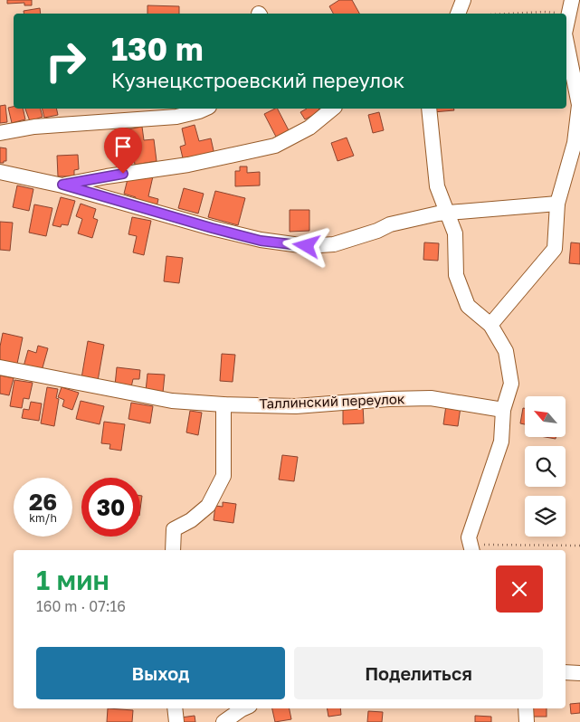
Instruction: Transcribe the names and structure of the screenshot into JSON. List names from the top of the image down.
{
  "streets": {
    "street": ["Таллинский переулок"]
  },
  "north": "top left",
  "page": {
    "turn": ["130 m", "Кузнецкстроевский переулок"],
    "speed": "26 km/h",
    "limit": "30",
    "heading": ["1 мин", "160 m · 07:16"],
    "buttons": ["Выход", "Поделиться"]
  }
}
